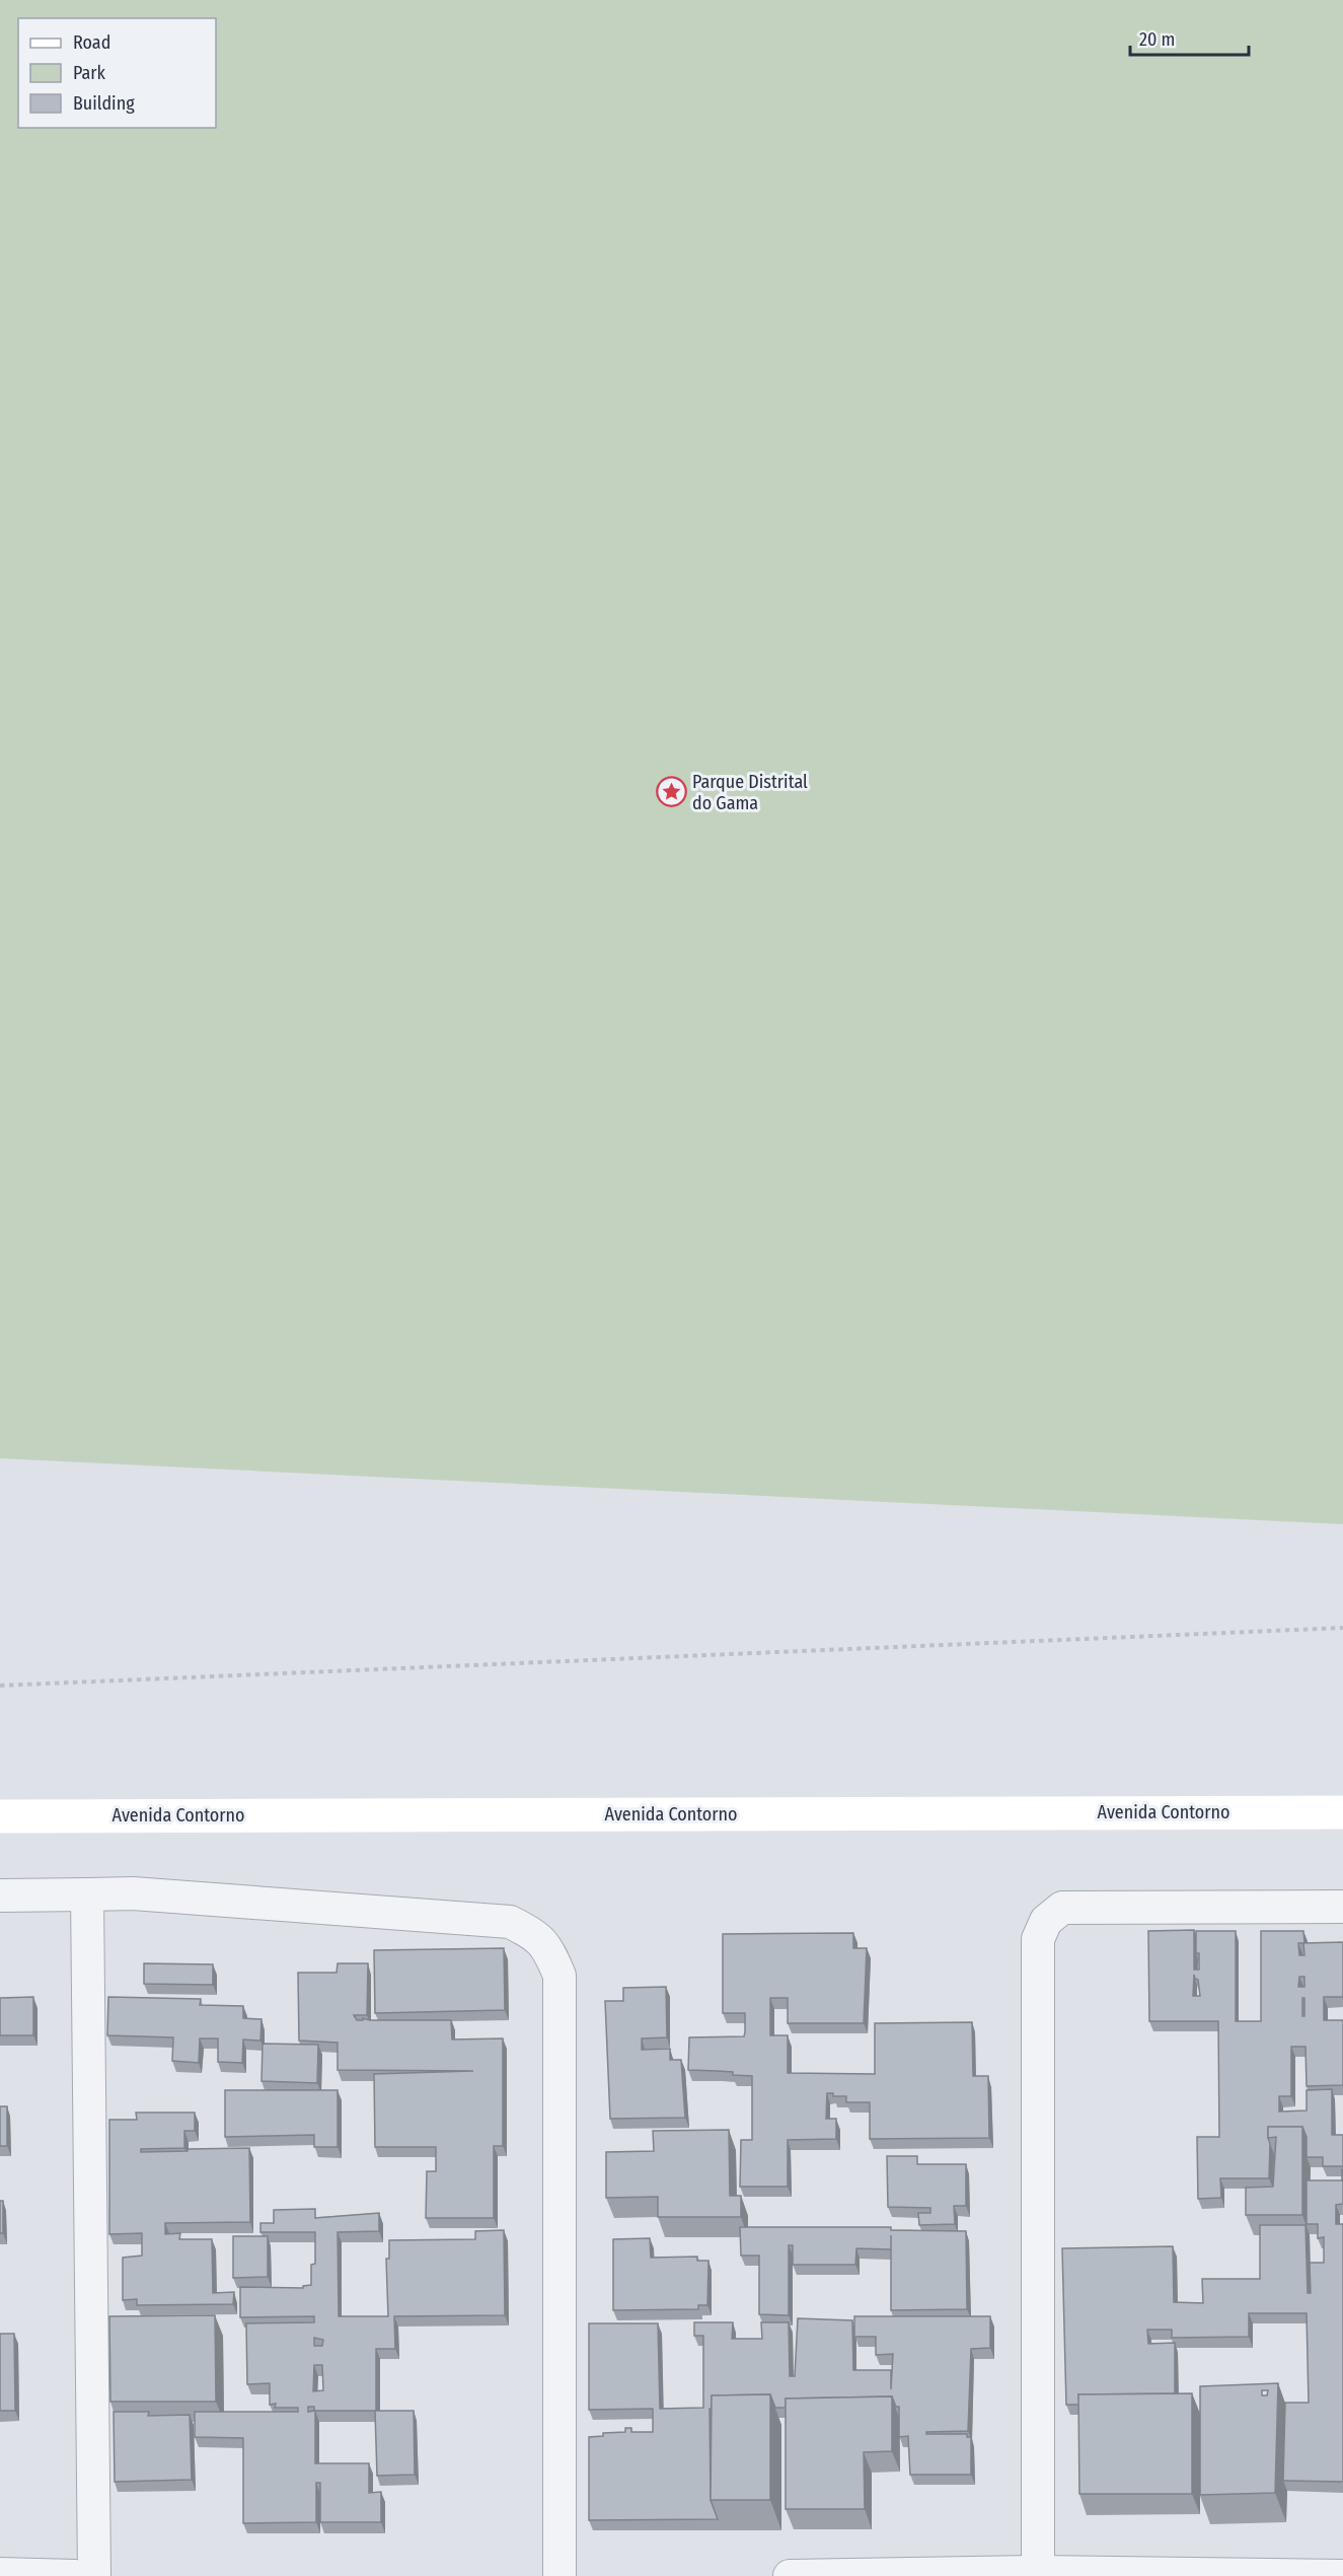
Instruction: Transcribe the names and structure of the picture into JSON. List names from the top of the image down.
{
  "streets": {
    "main road": ["Avenida Contorno"]
  },
  "places": {
    "place": ["Parque Distrital do Gama"]
  },
  "legend": ["Road", "Park", "Building"],
  "scale_bar": "20 m"
}
